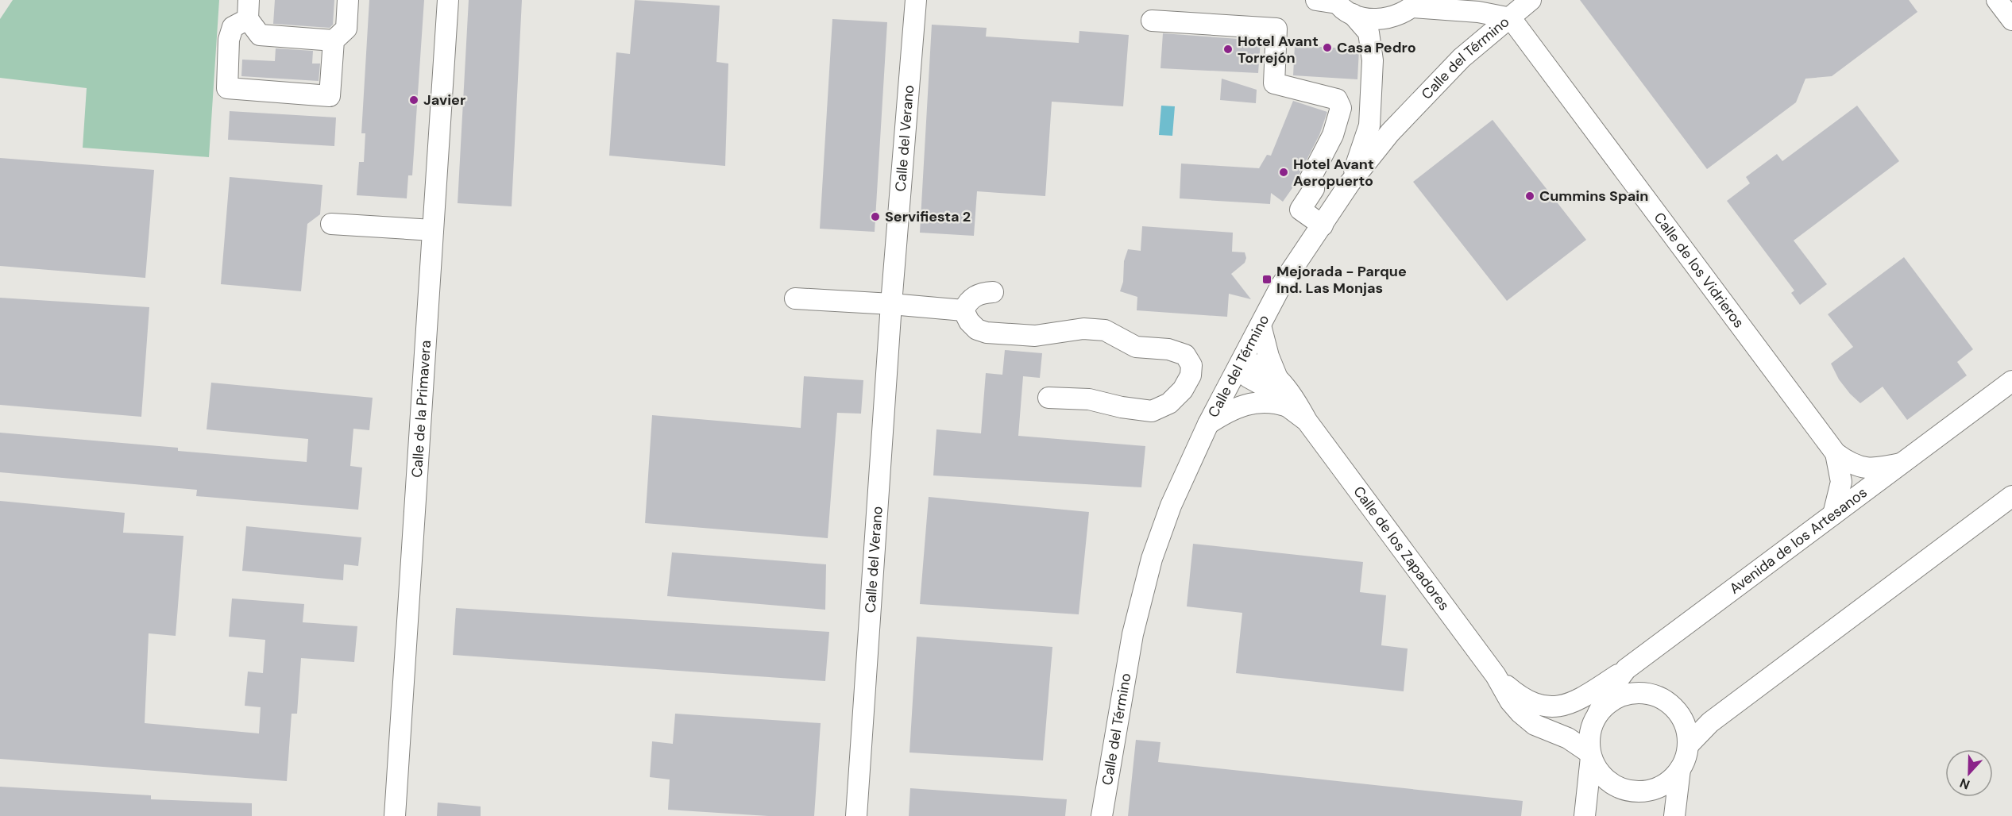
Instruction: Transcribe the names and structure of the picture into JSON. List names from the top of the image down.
{
  "streets": {
    "street": [
      "Calle del Término",
      "Calle del Verano",
      "Calle de los Vidrieros",
      "Calle de la Primavera",
      "Avenida de los Artesanos",
      "Calle de los Zapadores"
    ]
  },
  "crossings": [
    ["Calle del Término", "Calle de los Vidrieros"],
    ["Calle del Término", "Calle de los Zapadores"],
    ["Calle de los Vidrieros", "Avenida de los Artesanos"],
    ["Avenida de los Artesanos", "Calle de los Zapadores"]
  ],
  "places": {
    "other": [
      "Casa Pedro",
      "Hotel Avant Torrejón",
      "Javier",
      "Hotel Avant Aeropuerto",
      "Cummins Spain",
      "Servifiesta 2"
    ],
    "transit": ["Mejorada - Parque Ind. Las Monjas"]
  },
  "north": "bottom"
}
